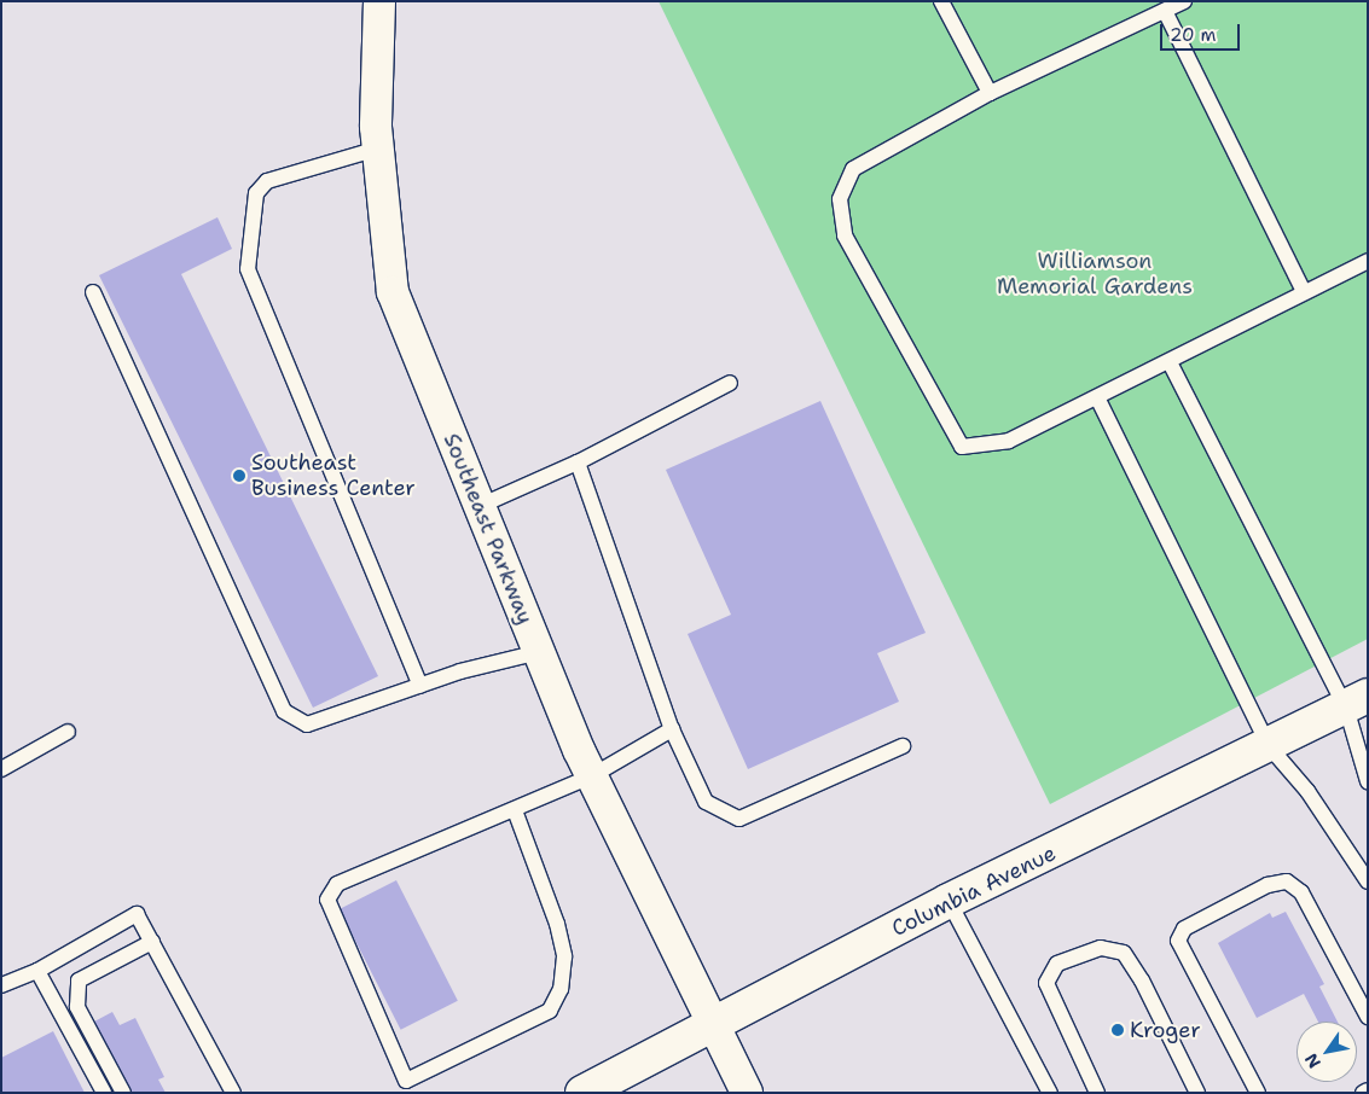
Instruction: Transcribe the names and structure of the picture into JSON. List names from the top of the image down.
{
  "streets": {
    "main road": ["Columbia Avenue"],
    "street": ["Southeast Parkway"]
  },
  "crossings": [
    ["Southeast Parkway", "Columbia Avenue"]
  ],
  "parks": ["Williamson Memorial Gardens"],
  "places": ["Southeast Business Center", "Kroger"],
  "scale_bar": "20 m",
  "north": "bottom left"
}
